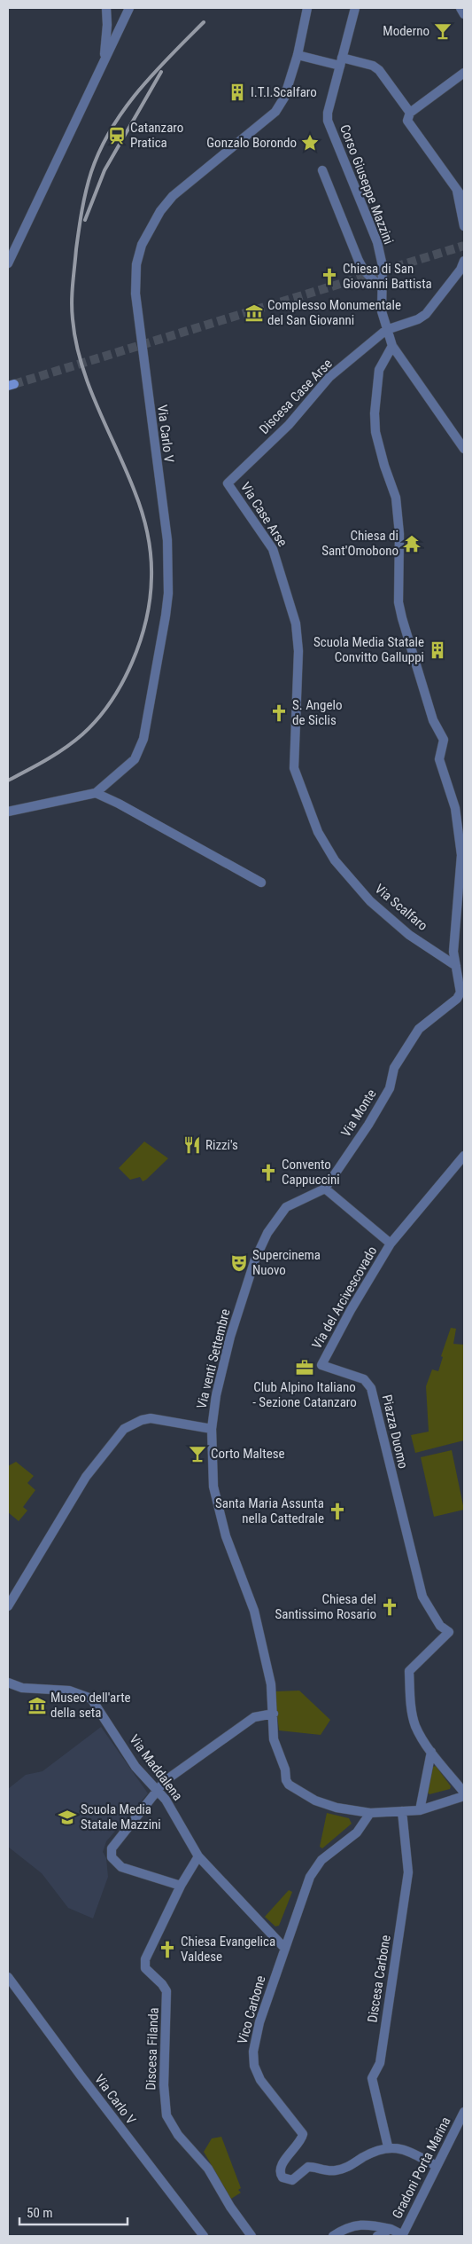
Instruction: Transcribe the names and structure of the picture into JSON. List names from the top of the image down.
{
  "streets": {
    "street": [
      "Corso Giuseppe Mazzini",
      "Discesa Case Arse",
      "Via Carlo V",
      "Via Case Arse",
      "Via Scalfaro",
      "Via Monte",
      "Via del Arcivescovado",
      "Via venti Settembre",
      "Piazza Duomo",
      "Via Maddalena",
      "Discesa Carbone",
      "Vico Carbone",
      "Discesa Filanda",
      "Gradoni Porta Marina"
    ]
  },
  "crossings": [
    ["Corso Giuseppe Mazzini", "Discesa Case Arse"],
    ["Discesa Case Arse", "Via Case Arse"],
    ["Via Case Arse", "Via Scalfaro"],
    ["Via Scalfaro", "Via Monte"],
    ["Via Monte", "Via venti Settembre"],
    ["Via del Arcivescovado", "Piazza Duomo"],
    ["Via venti Settembre", "Discesa Carbone"],
    ["Via Maddalena", "Vico Carbone"],
    ["Via Maddalena", "Discesa Filanda"],
    ["Discesa Carbone", "Vico Carbone"]
  ],
  "places": {
    "bar": ["Moderno", "Corto Maltese"],
    "building": ["I.T.I.Scalfaro", "Scuola Media Statale Convitto Galluppi"],
    "station": ["Catanzaro Pratica"],
    "place": ["Gonzalo Borondo"],
    "church": [
      "Chiesa di San Giovanni Battista",
      "S. Angelo de Siclis",
      "Convento Cappuccini",
      "Santa Maria Assunta nella Cattedrale",
      "Chiesa del Santissimo Rosario",
      "Chiesa Evangelica Valdese"
    ],
    "museum": ["Complesso Monumentale del San Giovanni", "Museo dell'arte della seta"],
    "temple": ["Chiesa di Sant'Omobono"],
    "restaurant": ["Rizzi's"],
    "theatre": ["Supercinema Nuovo"],
    "office": ["Club Alpino Italiano - Sezione Catanzaro"],
    "school or university": ["Scuola Media Statale Mazzini"]
  },
  "scale_bar": "50 m"
}
